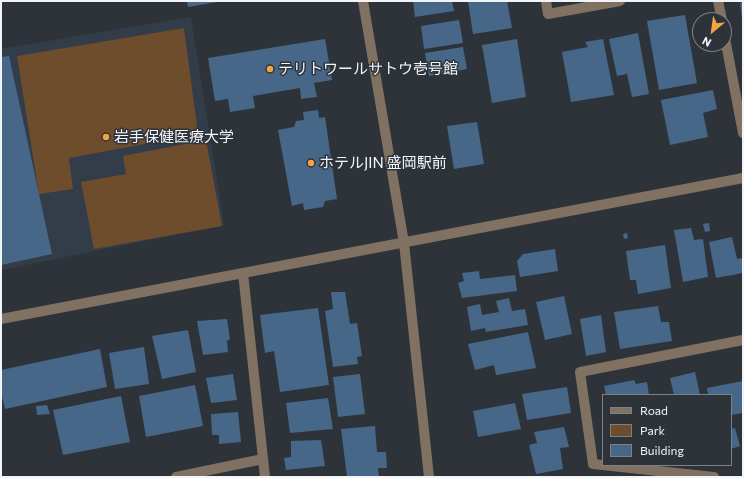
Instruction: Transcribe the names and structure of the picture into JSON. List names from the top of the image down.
{
  "places": ["テリトワールサトウ壱号館", "岩手保健医療大学", "ホテルJIN 盛岡駅前"],
  "legend": ["Road", "Park", "Building"],
  "north": "bottom left"
}
